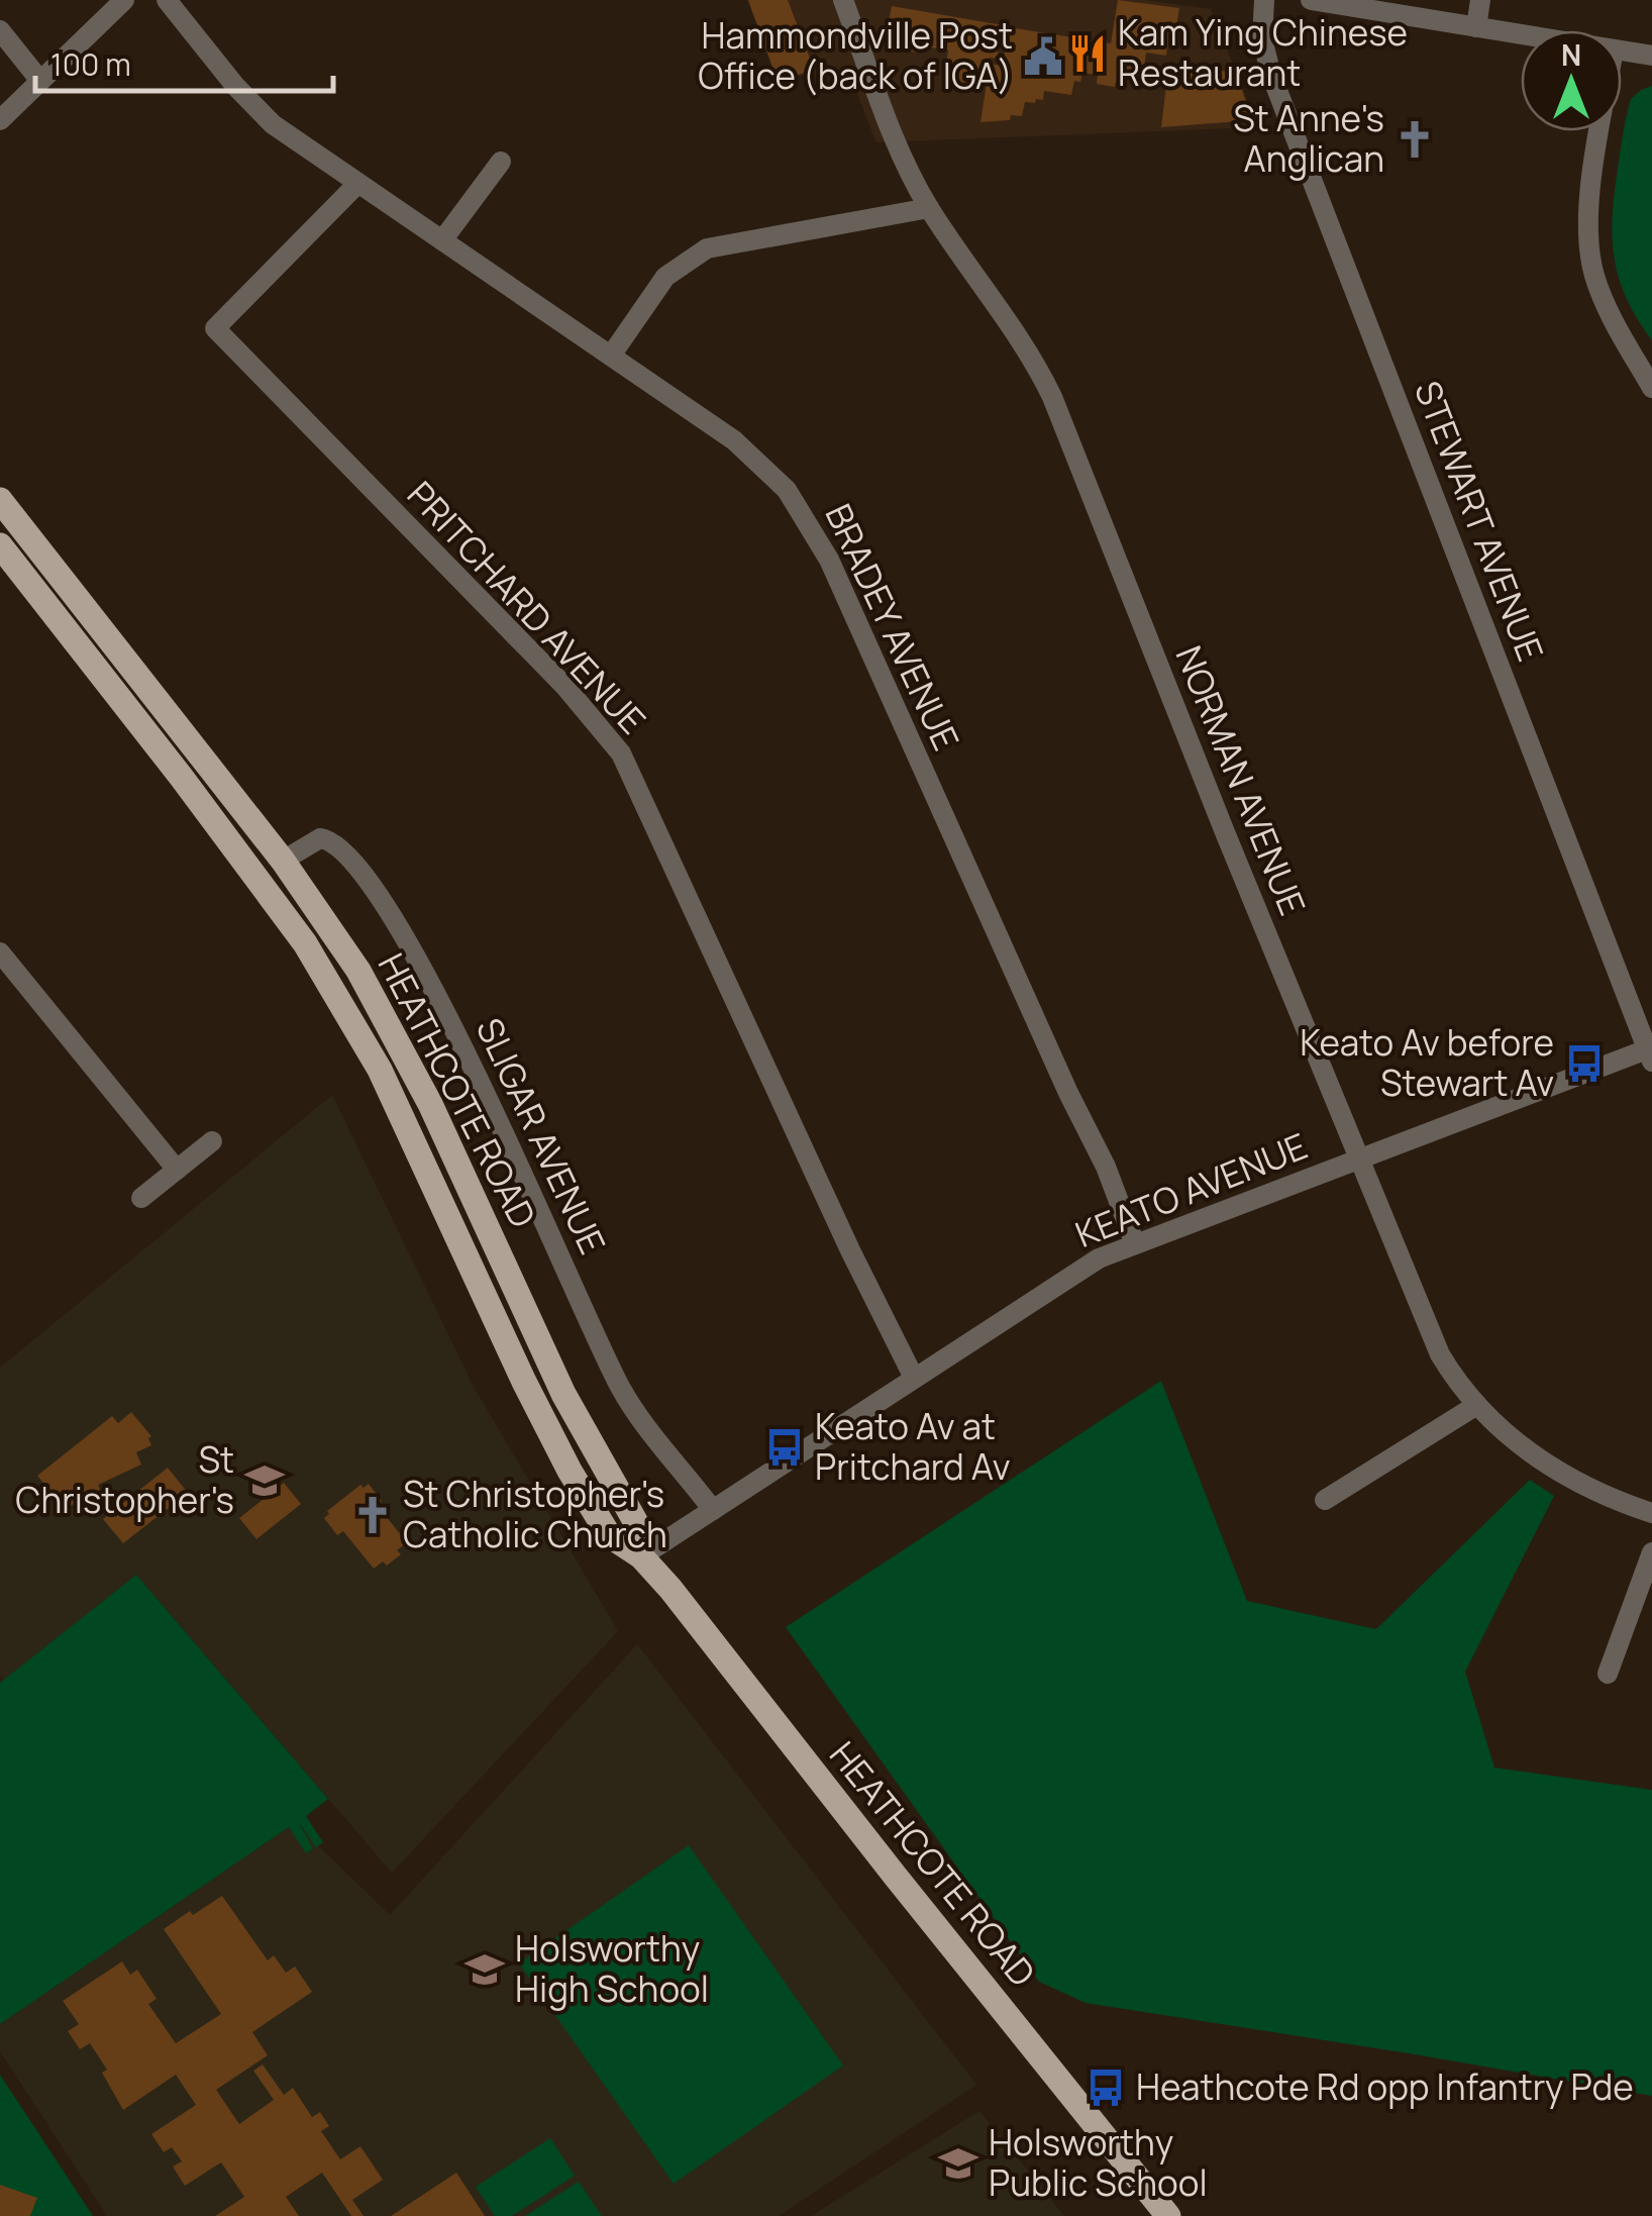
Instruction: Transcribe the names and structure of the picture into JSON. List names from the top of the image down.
{
  "streets": {
    "main road": ["HEATHCOTE ROAD"],
    "street": [
      "STEWART AVENUE",
      "PRITCHARD AVENUE",
      "BRADEY AVENUE",
      "NORMAN AVENUE",
      "SLIGAR AVENUE",
      "KEATO AVENUE"
    ]
  },
  "crossings": [
    ["STEWART AVENUE", "KEATO AVENUE"],
    ["PRITCHARD AVENUE", "BRADEY AVENUE"],
    ["PRITCHARD AVENUE", "KEATO AVENUE"],
    ["BRADEY AVENUE", "KEATO AVENUE"],
    ["NORMAN AVENUE", "KEATO AVENUE"],
    ["HEATHCOTE ROAD", "SLIGAR AVENUE"],
    ["HEATHCOTE ROAD", "KEATO AVENUE"],
    ["SLIGAR AVENUE", "KEATO AVENUE"]
  ],
  "places": {
    "restaurant": ["Kam Ying Chinese Restaurant"],
    "public building": ["Hammondville Post Office (back of IGA)"],
    "church": ["St Anne's Anglican", "St Christopher's Catholic Church"],
    "bus stop": ["Keato Av before Stewart Av", "Keato Av at Pritchard Av", "Heathcote Rd opp Infantry Pde"],
    "school or university": ["St Christopher's", "Holsworthy High School", "Holsworthy Public School"]
  },
  "scale_bar": "100 m",
  "north": "top"
}
